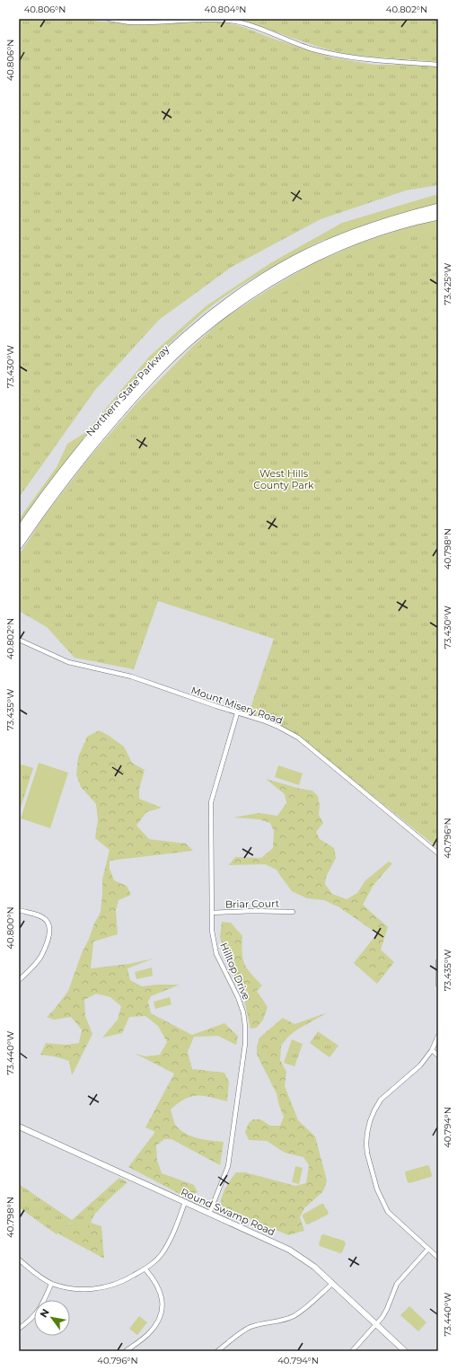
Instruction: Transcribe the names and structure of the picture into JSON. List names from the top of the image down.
{
  "streets": {
    "highway": ["Northern State Parkway"],
    "street": [
      "Mount Misery Road",
      "Briar Court",
      "Hilltop Drive",
      "Round Swamp Road"
    ]
  },
  "crossings": [
    ["Mount Misery Road", "Hilltop Drive"],
    ["Briar Court", "Hilltop Drive"],
    ["Hilltop Drive", "Round Swamp Road"]
  ],
  "parks": ["West Hills County Park"],
  "north": "top left",
  "coordinates": [
    "40.806°N",
    "40.804°N",
    "40.802°N",
    "73.425°W",
    "73.430°W",
    "40.798°N",
    "73.435°W",
    "40.796°N",
    "40.800°N",
    "73.440°W",
    "40.794°N"
  ]
}
